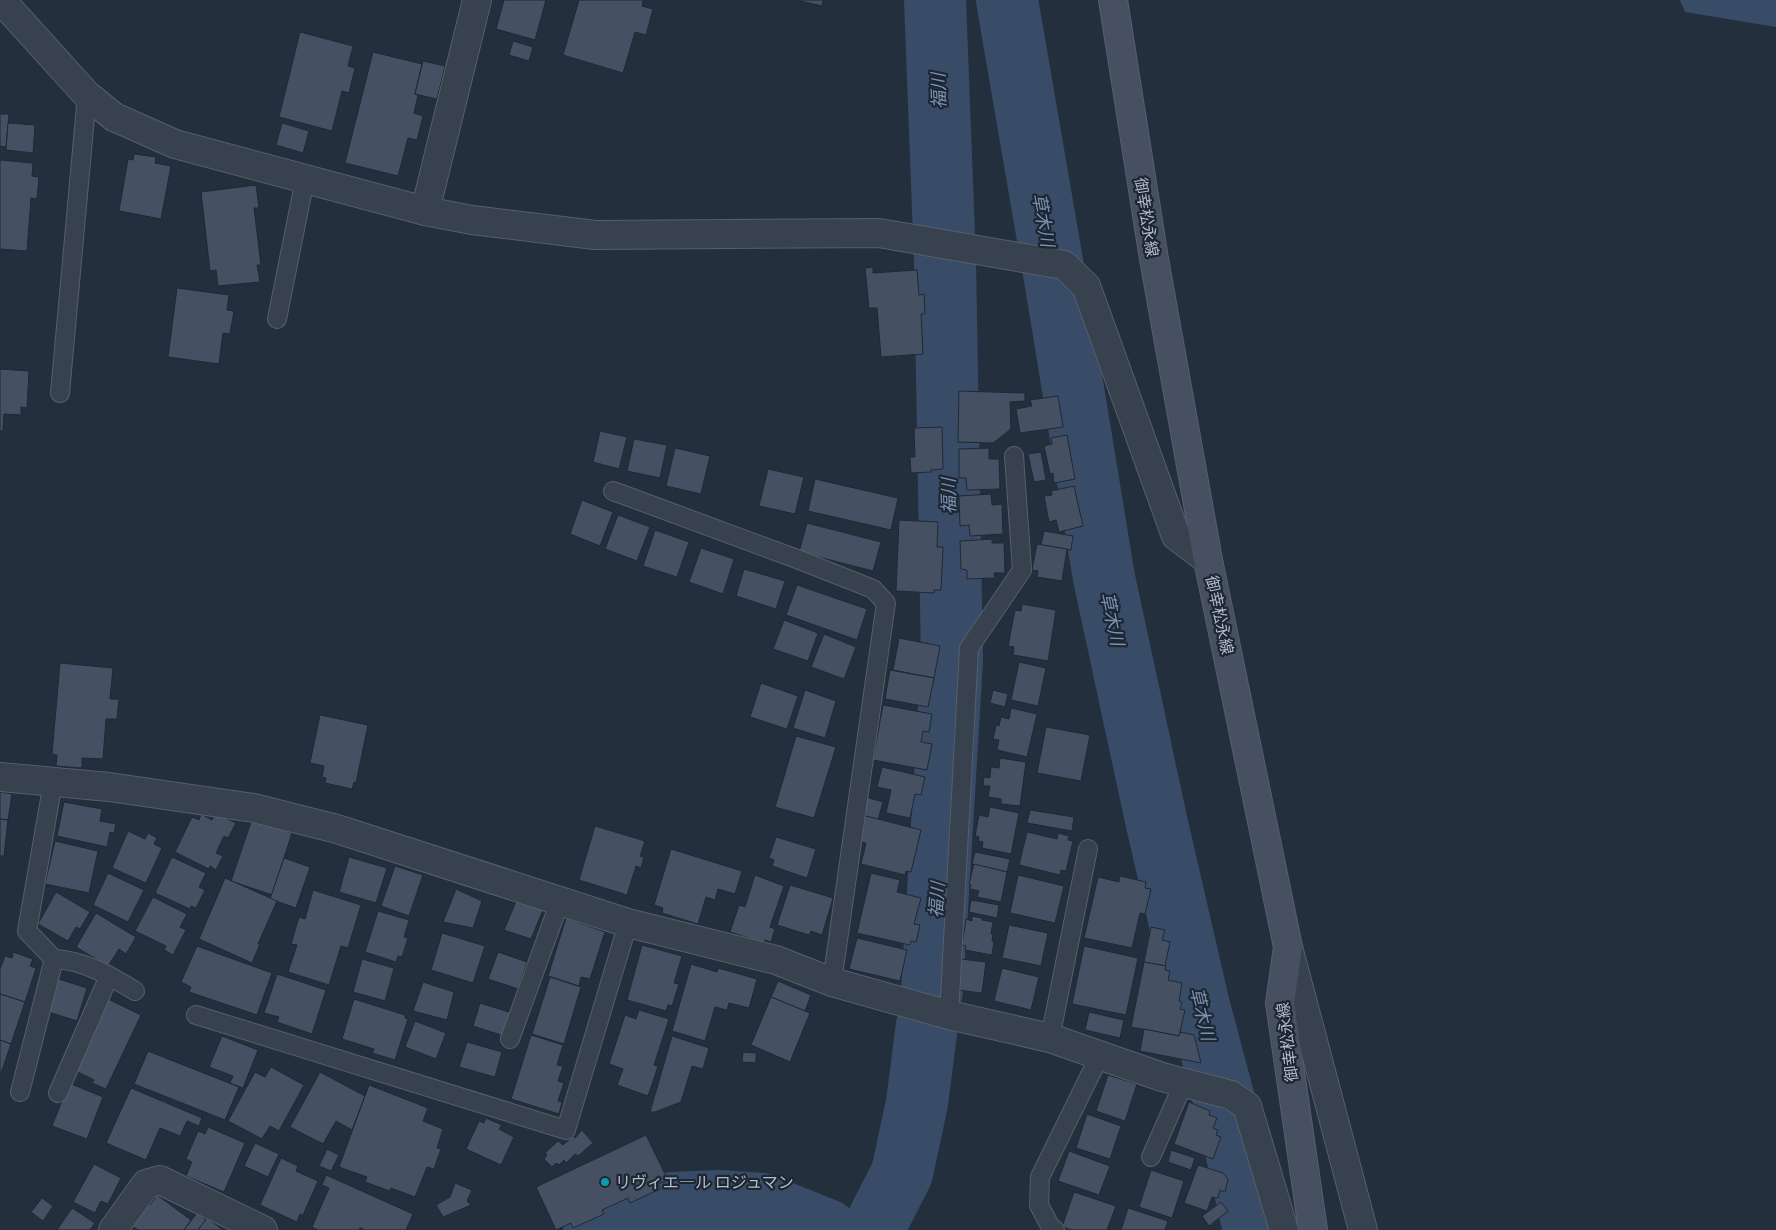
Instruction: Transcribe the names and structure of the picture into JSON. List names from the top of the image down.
{
  "streets": {
    "main road": ["御幸松永線"]
  },
  "water": ["福川", "草木川"],
  "places": ["リヴィエ―ル ロジュマン"]
}
